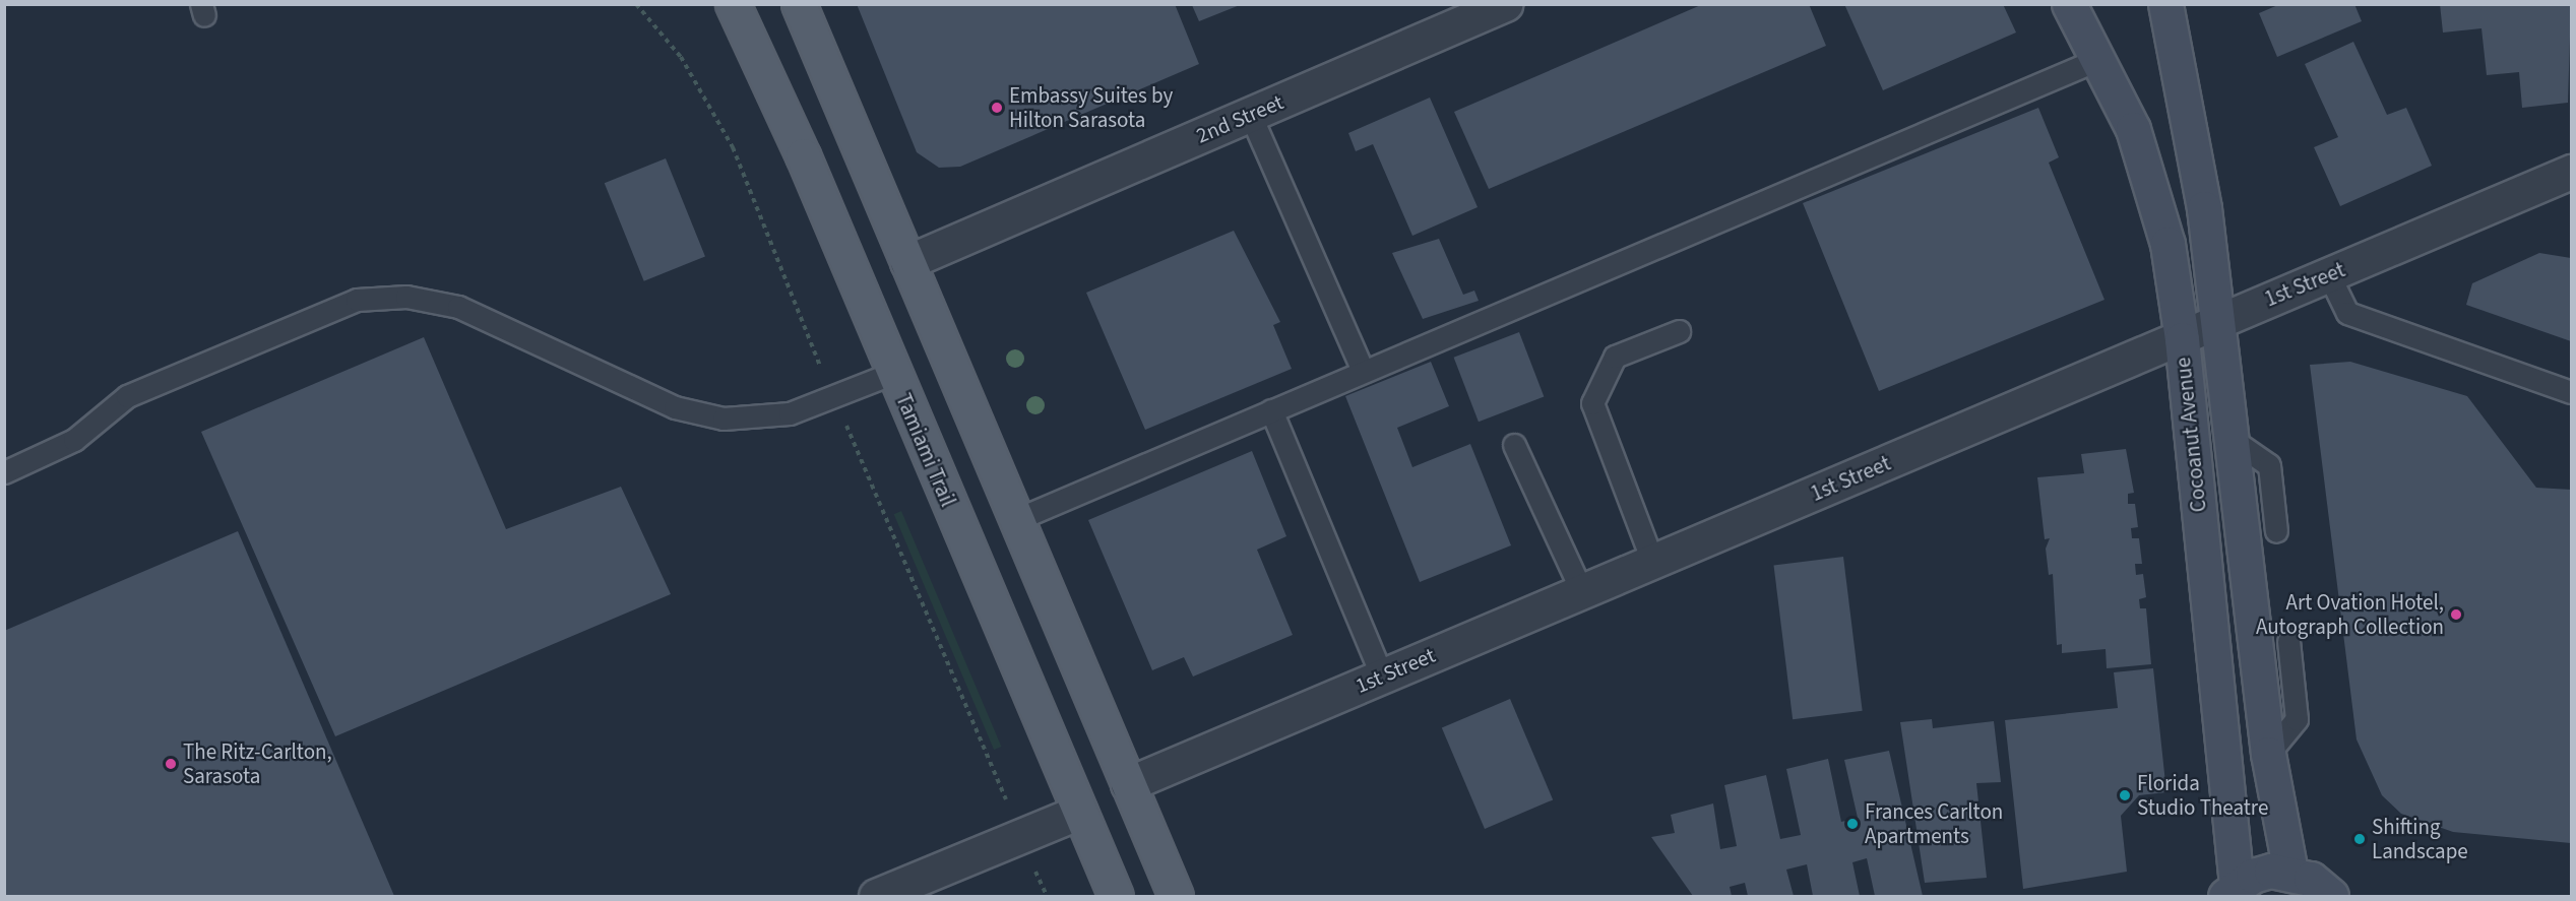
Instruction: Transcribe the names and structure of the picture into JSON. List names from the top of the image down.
{
  "streets": {
    "main road": ["Tamiami Trail"],
    "street": ["2nd Street", "1st Street", "Cocoanut Avenue"]
  },
  "crossings": [
    ["1st Street", "Cocoanut Avenue"]
  ],
  "places": [
    "Embassy Suites by Hilton Sarasota",
    "Art Ovation Hotel, Autograph Collection",
    "The Ritz-Carlton, Sarasota",
    "Florida Studio Theatre",
    "Frances Carlton Apartments",
    "Shifting Landscape"
  ]
}
